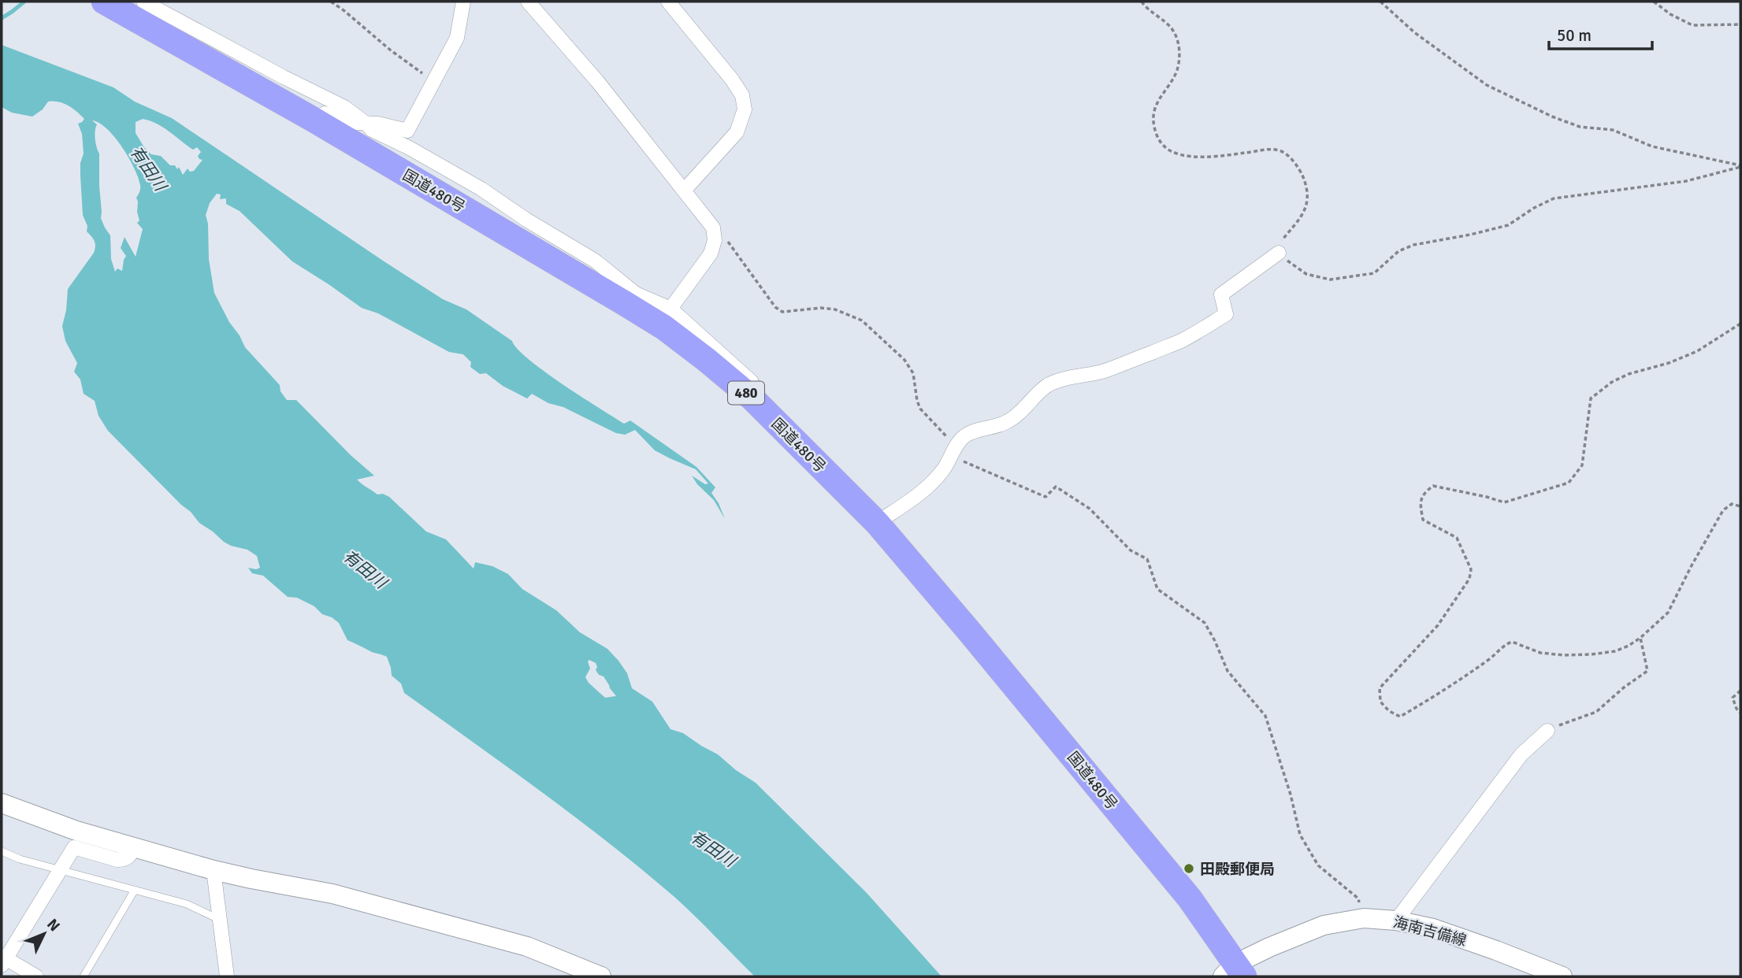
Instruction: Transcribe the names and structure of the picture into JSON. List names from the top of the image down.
{
  "streets": {
    "highway": ["国道480号", "480"],
    "street": ["海南吉備線"]
  },
  "crossings": [
    ["国道480号", "海南吉備線"]
  ],
  "water": ["有田川"],
  "places": ["田殿郵便局"],
  "scale_bar": "50 m",
  "north": "top right"
}
